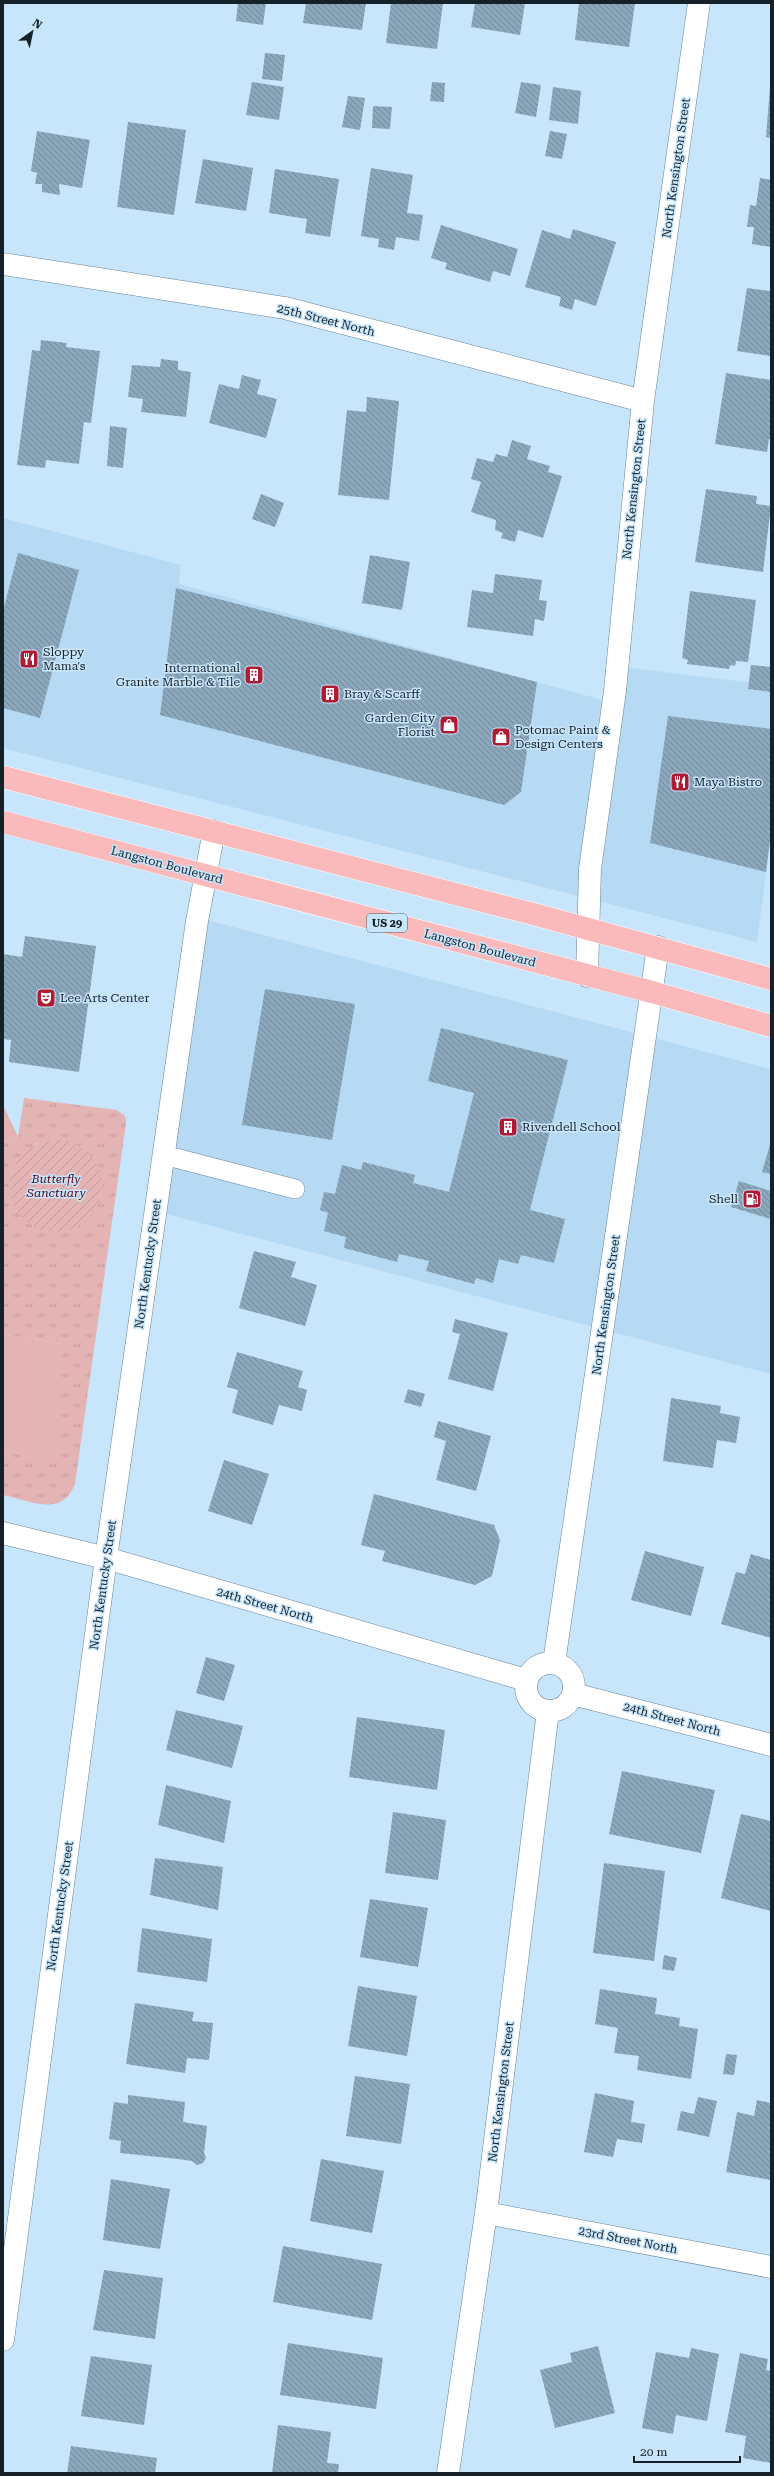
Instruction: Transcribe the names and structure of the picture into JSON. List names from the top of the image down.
{
  "streets": {
    "main road": ["Langston Boulevard", "US 29"],
    "street": [
      "North Kensington Street",
      "25th Street North",
      "North Kentucky Street",
      "24th Street North",
      "23rd Street North"
    ]
  },
  "crossings": [
    ["North Kensington Street", "25th Street North"],
    ["North Kensington Street", "Langston Boulevard"],
    ["North Kensington Street", "24th Street North"],
    ["North Kensington Street", "23rd Street North"],
    ["Langston Boulevard", "North Kentucky Street"],
    ["North Kentucky Street", "24th Street North"]
  ],
  "parks": ["Butterfly Sanctuary"],
  "places": {
    "restaurant": ["Sloppy Mama's", "Maya Bistro"],
    "building": ["International Granite Marble & Tile", "Bray & Scarff", "Rivendell School"],
    "shop": ["Garden City Florist", "Potomac Paint & Design Centers"],
    "theatre": ["Lee Arts Center"],
    "fuel station": ["Shell"]
  },
  "scale_bar": "20 m",
  "north": "top right"
}
